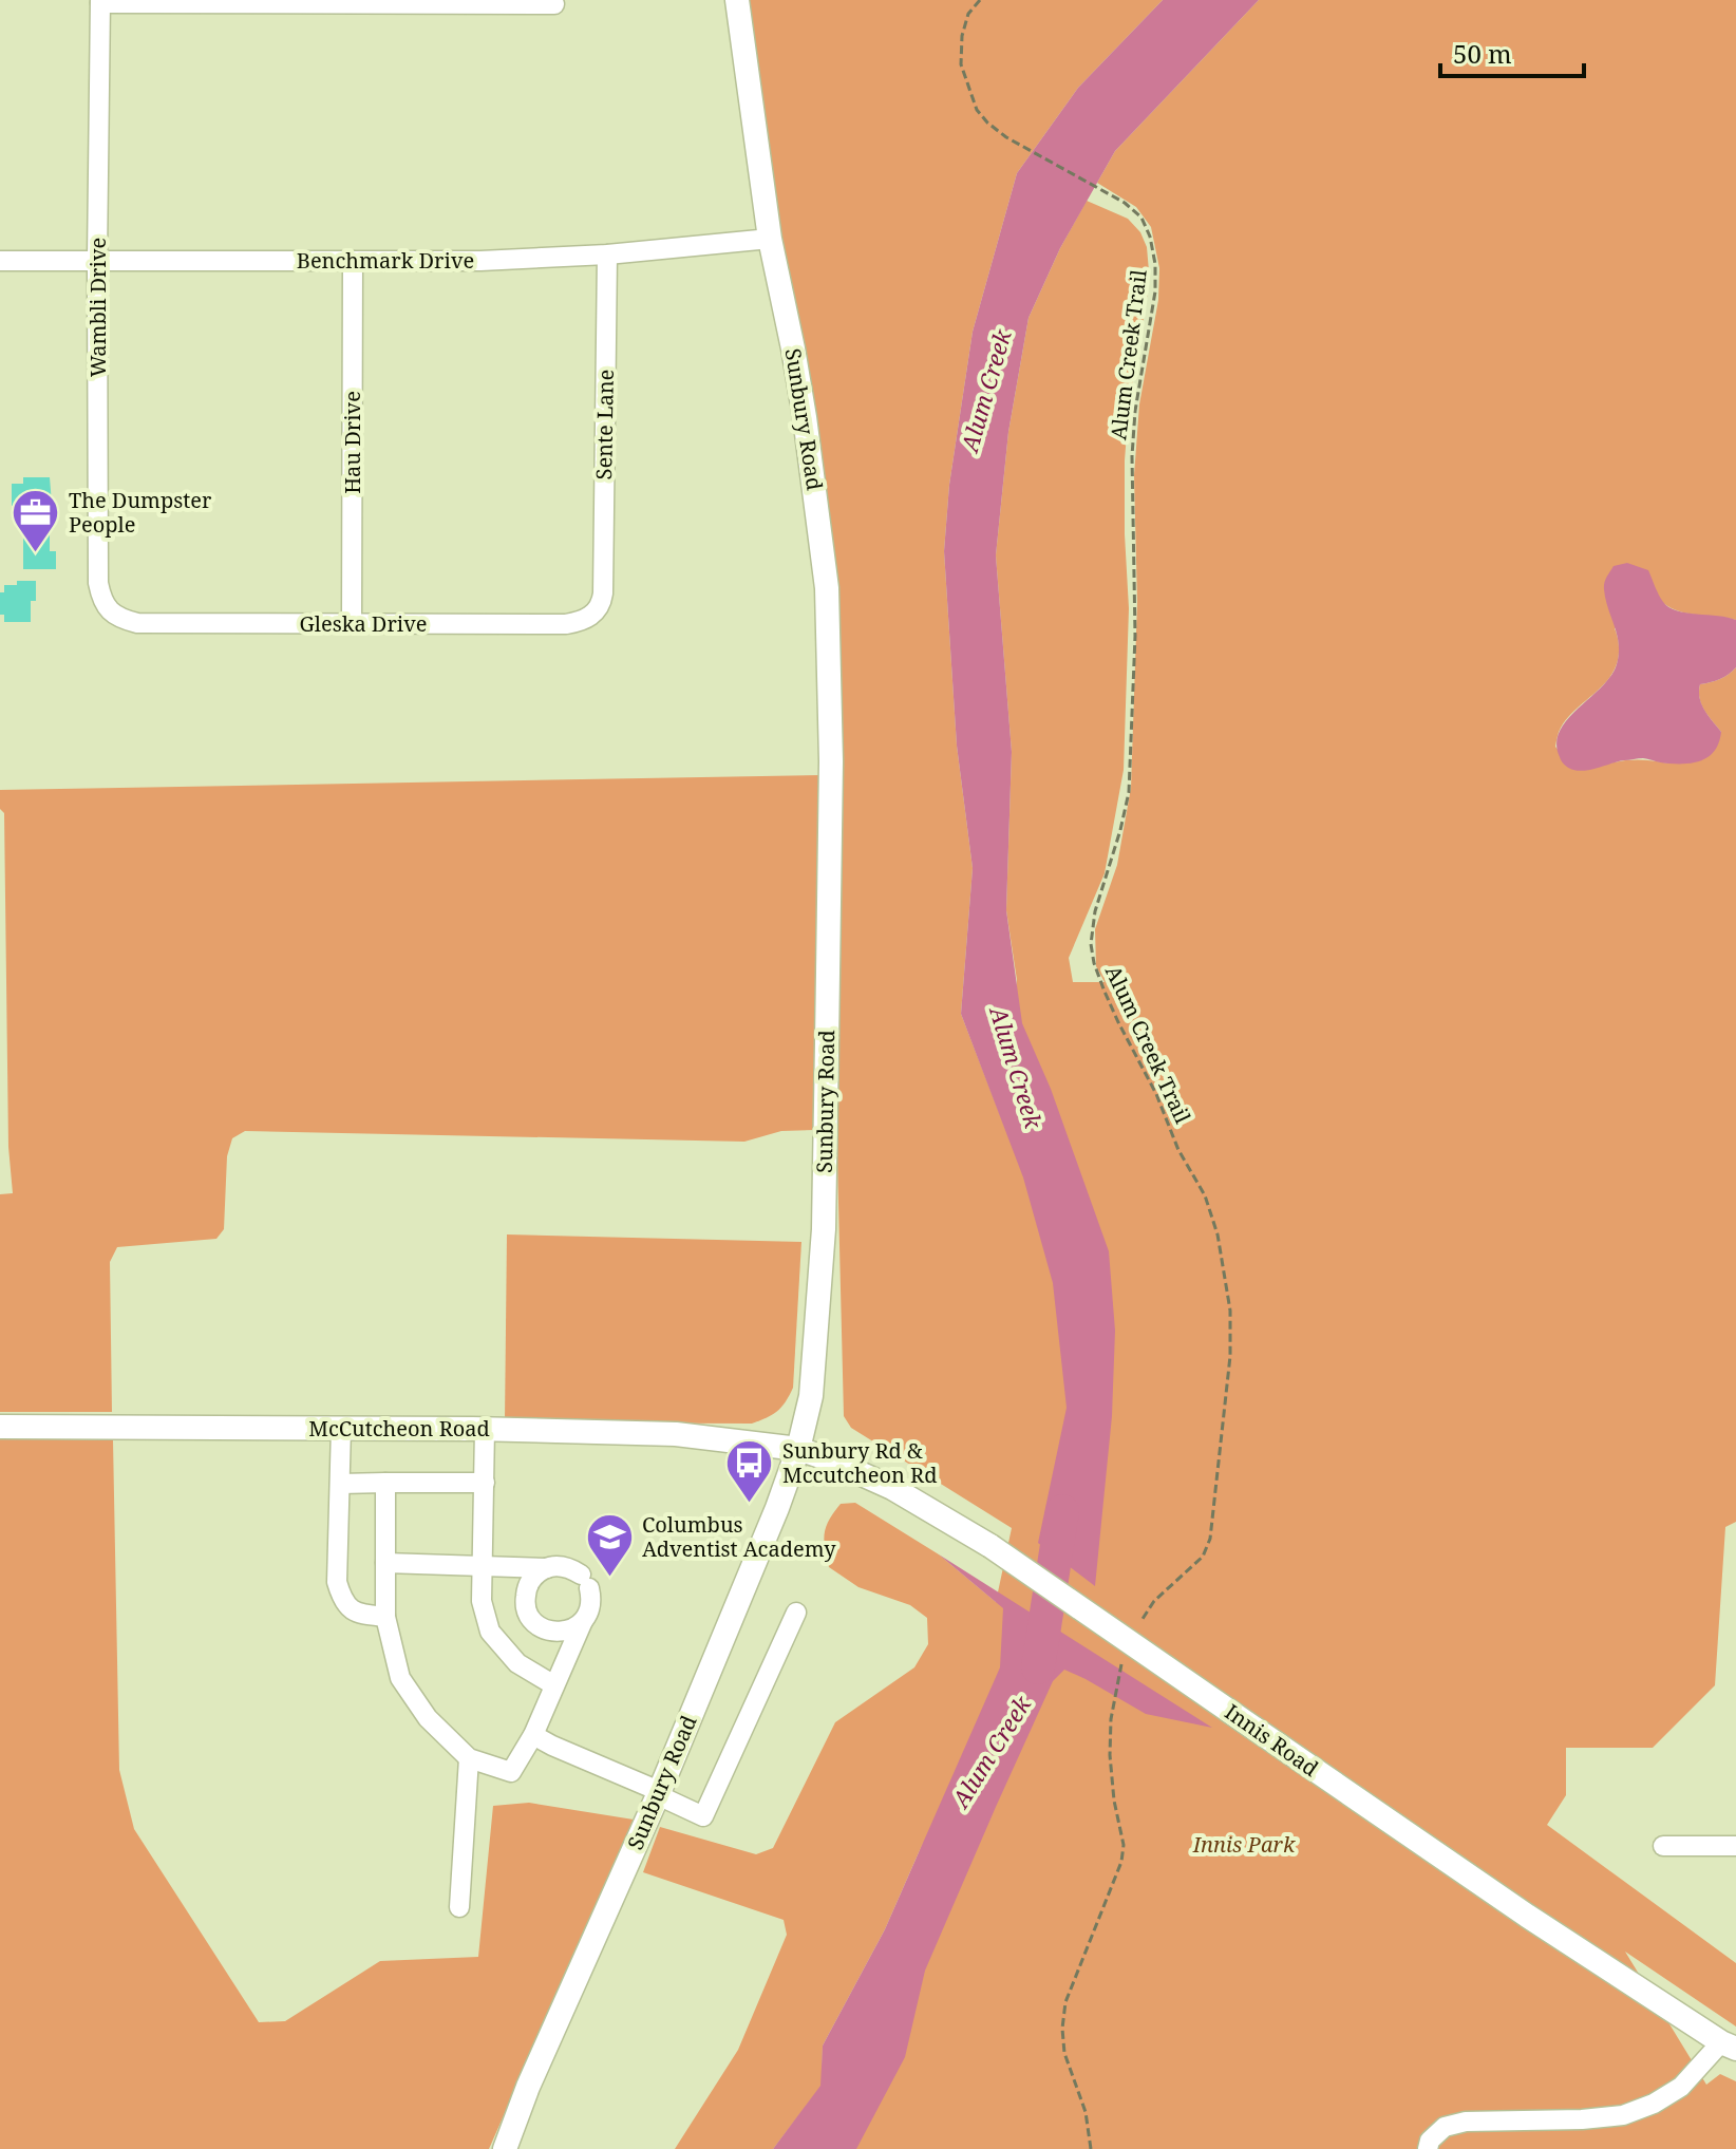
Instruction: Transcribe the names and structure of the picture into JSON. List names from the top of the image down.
{
  "streets": {
    "main road": ["Sunbury Road", "McCutcheon Road", "Innis Road"],
    "street": [
      "Benchmark Drive",
      "Wambli Drive",
      "Sente Lane",
      "Hau Drive",
      "Gleska Drive"
    ],
    "path": ["Alum Creek Trail"]
  },
  "crossings": [
    ["Benchmark Drive", "Wambli Drive"],
    ["Benchmark Drive", "Sunbury Road"],
    ["Benchmark Drive", "Sente Lane"],
    ["Benchmark Drive", "Hau Drive"],
    ["Wambli Drive", "Gleska Drive"],
    ["Sunbury Road", "McCutcheon Road"],
    ["Sunbury Road", "Innis Road"],
    ["Sente Lane", "Gleska Drive"],
    ["Hau Drive", "Gleska Drive"],
    ["McCutcheon Road", "Innis Road"]
  ],
  "water": ["Alum Creek"],
  "parks": ["Innis Park"],
  "places": {
    "office": ["The Dumpster People"],
    "bus stop": ["Sunbury Rd & Mccutcheon Rd"],
    "school or university": ["Columbus Adventist Academy"]
  },
  "scale_bar": "50 m"
}
